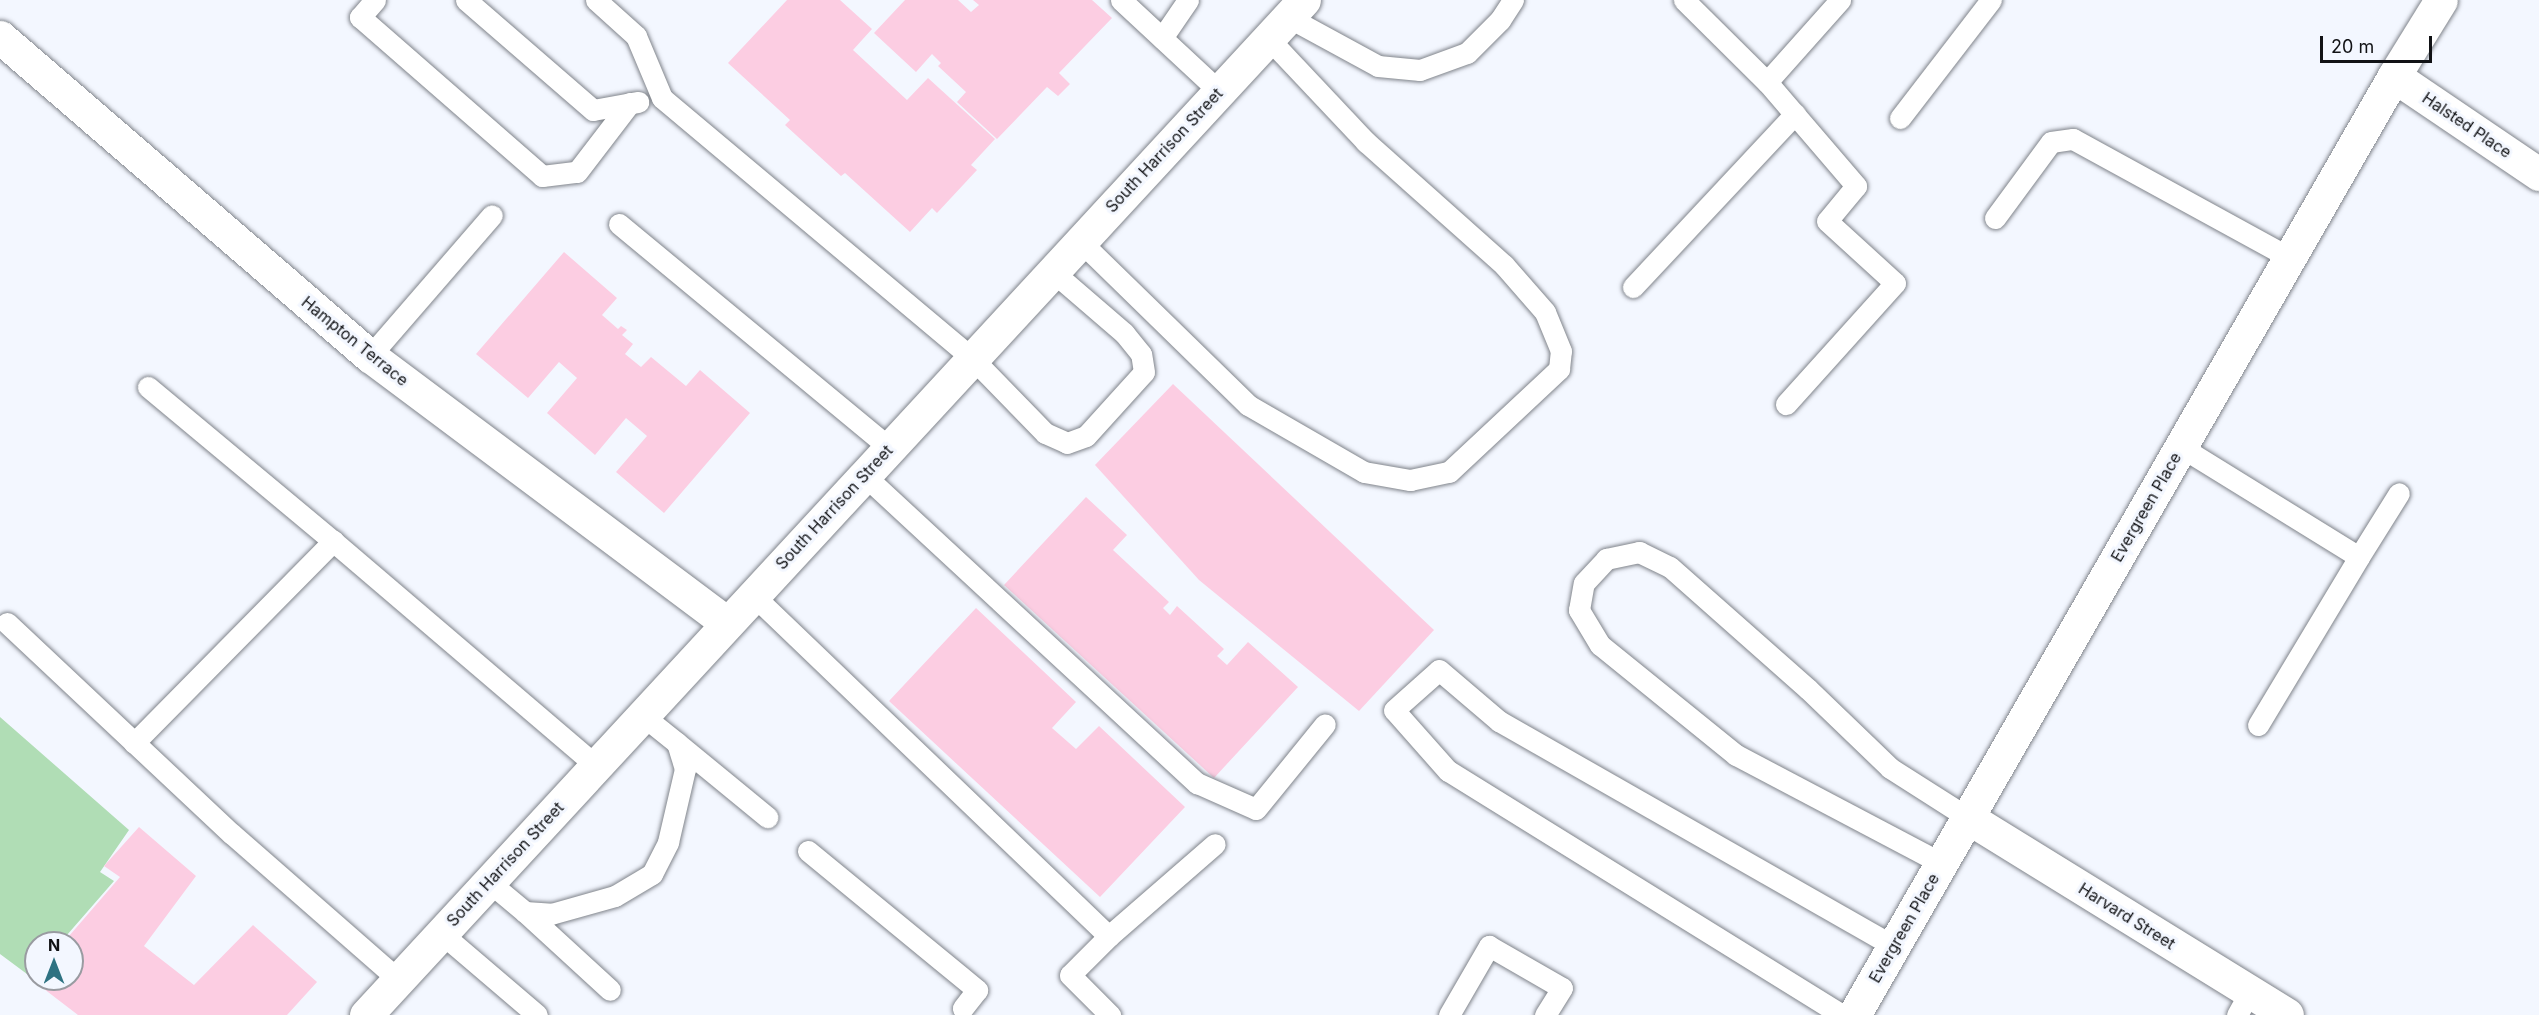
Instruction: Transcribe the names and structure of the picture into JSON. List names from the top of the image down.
{
  "streets": {
    "street": [
      "Halsted Place",
      "South Harrison Street",
      "Hampton Terrace",
      "Evergreen Place",
      "Harvard Street"
    ]
  },
  "crossings": [
    ["Halsted Place", "Evergreen Place"],
    ["South Harrison Street", "Hampton Terrace"],
    ["Evergreen Place", "Harvard Street"]
  ],
  "scale_bar": "20 m",
  "north": "top"
}
